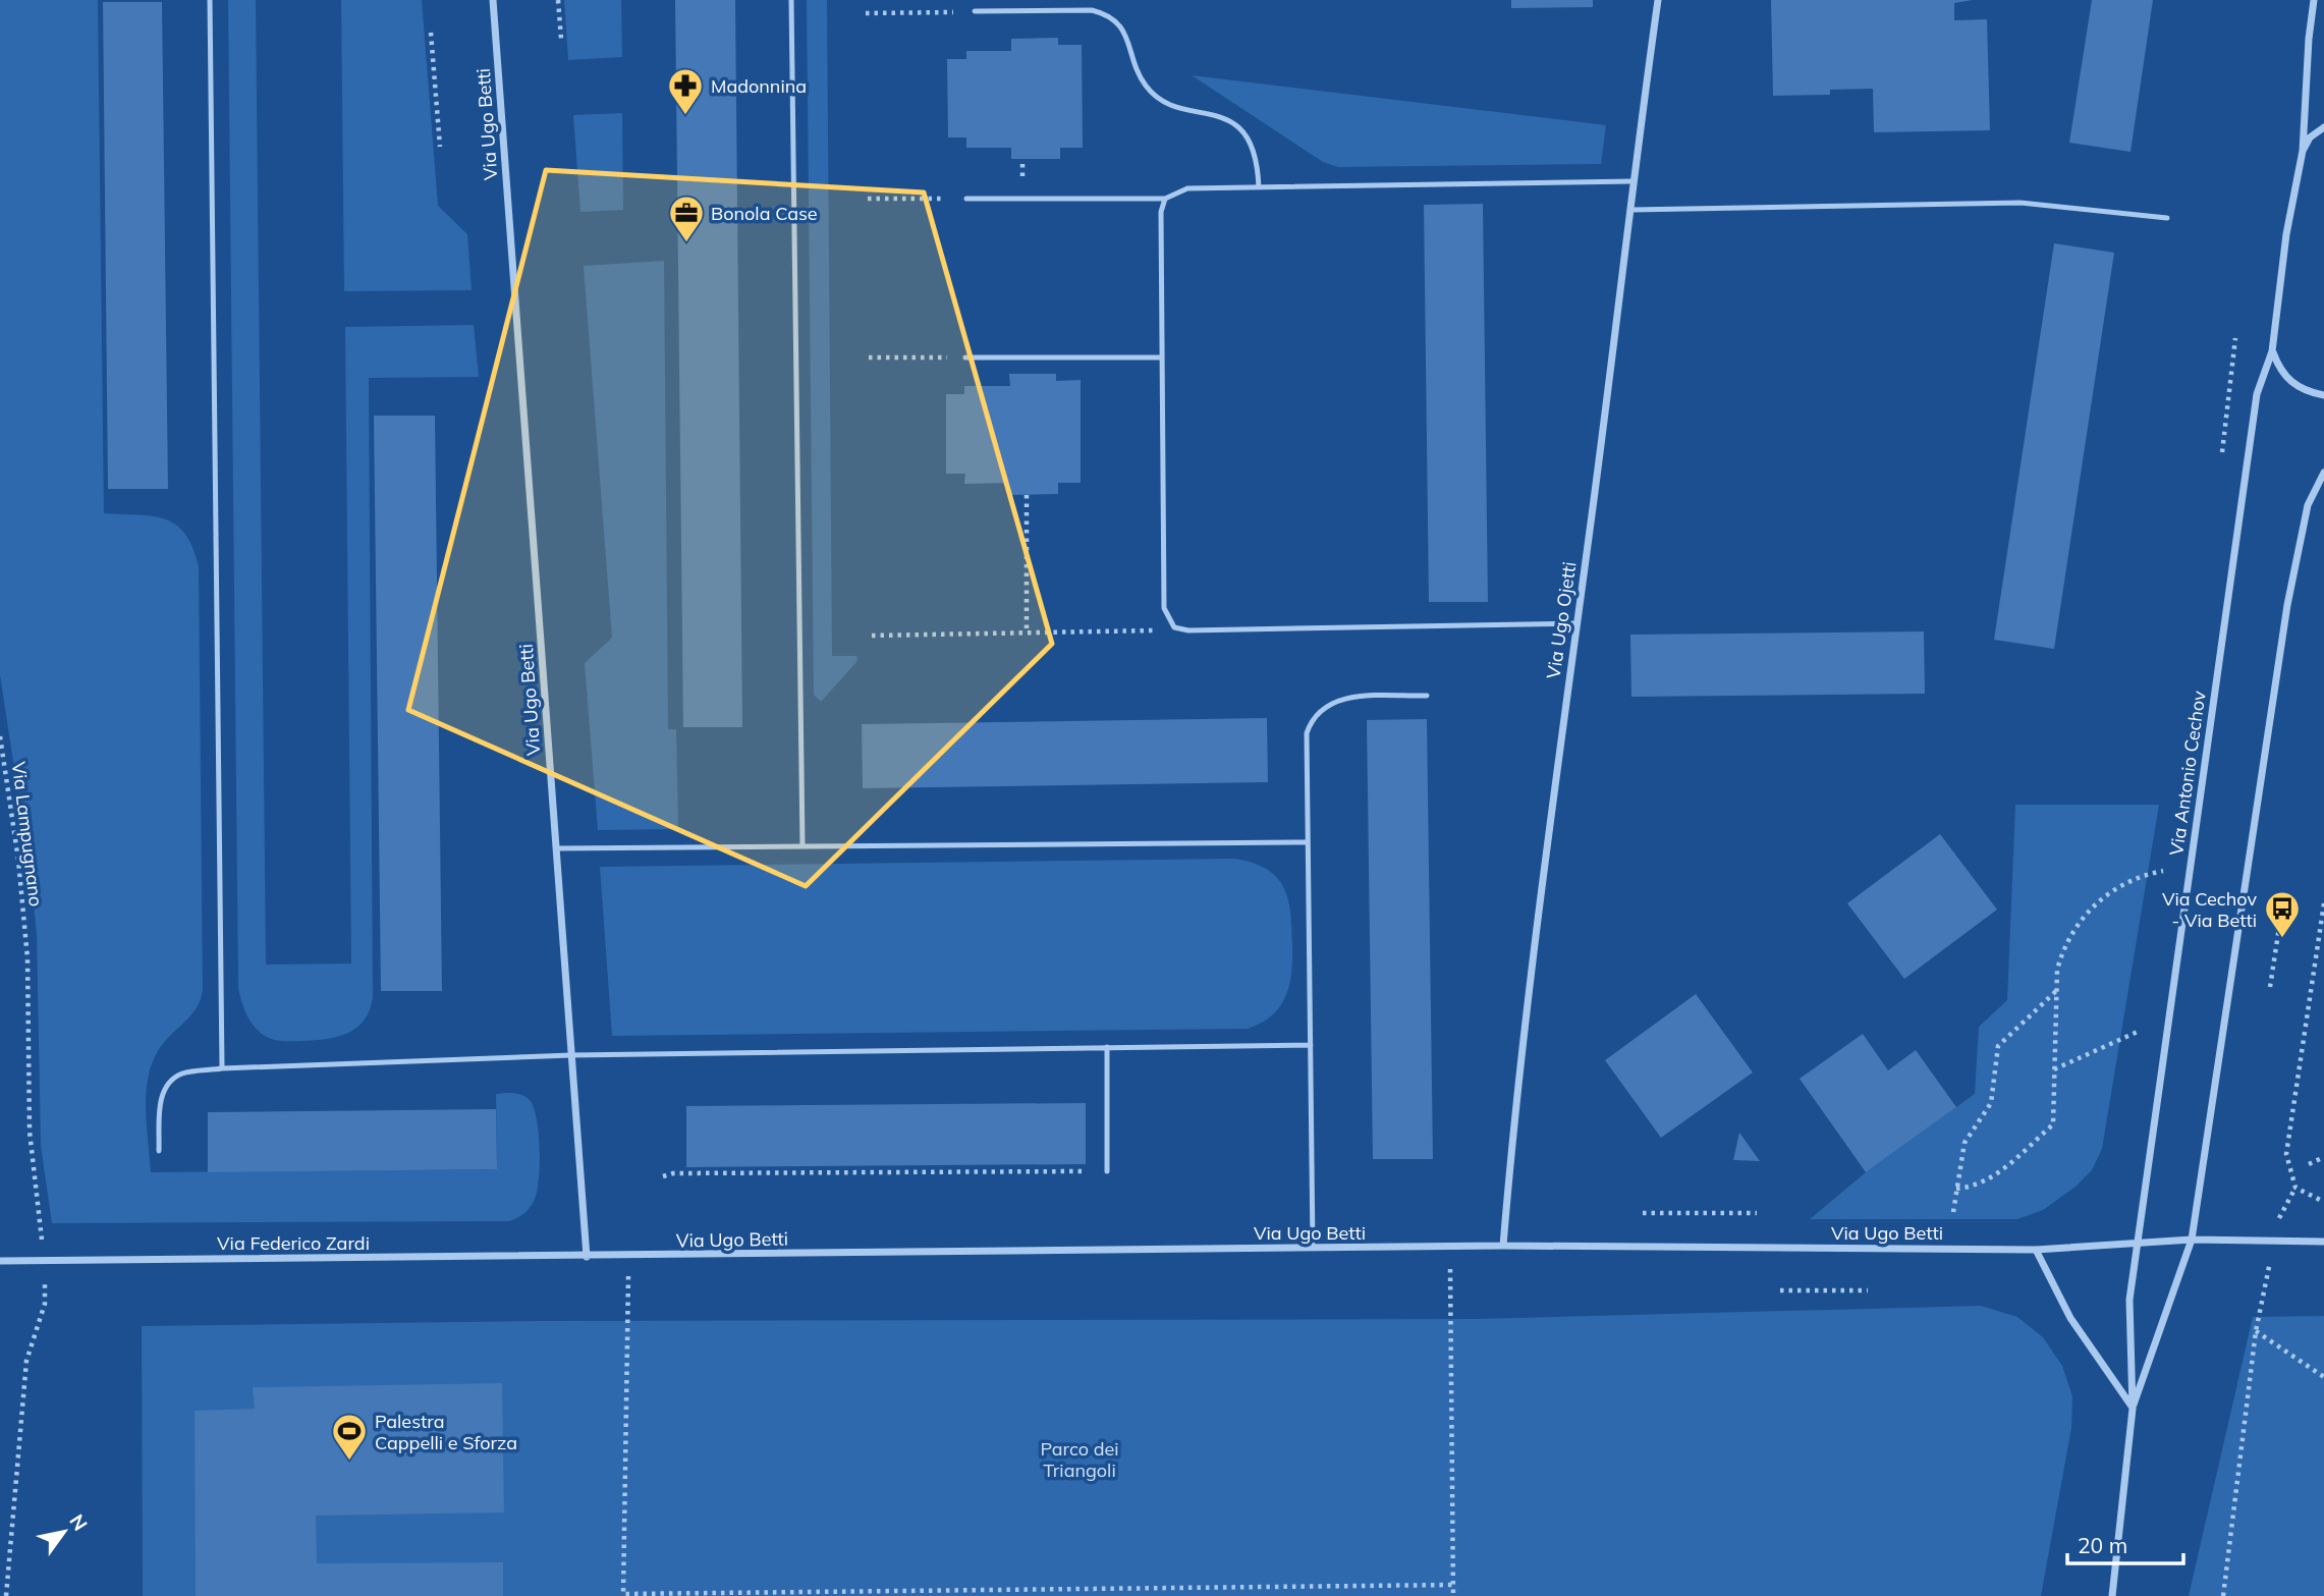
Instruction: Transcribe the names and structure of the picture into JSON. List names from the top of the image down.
{
  "streets": {
    "street": [
      "Via Ugo Betti",
      "Via Ugo Ojetti",
      "Via Antonio Cechov",
      "Via Federico Zardi"
    ],
    "path": ["Via Lampugnano"]
  },
  "crossings": [
    ["Via Ugo Betti", "Via Ugo Ojetti"],
    ["Via Ugo Betti", "Via Antonio Cechov"],
    ["Via Ugo Betti", "Via Federico Zardi"]
  ],
  "parks": ["Parco dei Triangoli"],
  "places": {
    "pharmacy": ["Madonnina"],
    "office": ["Bonola Case"],
    "bus stop": ["Via Cechov - Via Betti"],
    "sports": ["Palestra Cappelli e Sforza"]
  },
  "scale_bar": "20 m",
  "north": "top right"
}
